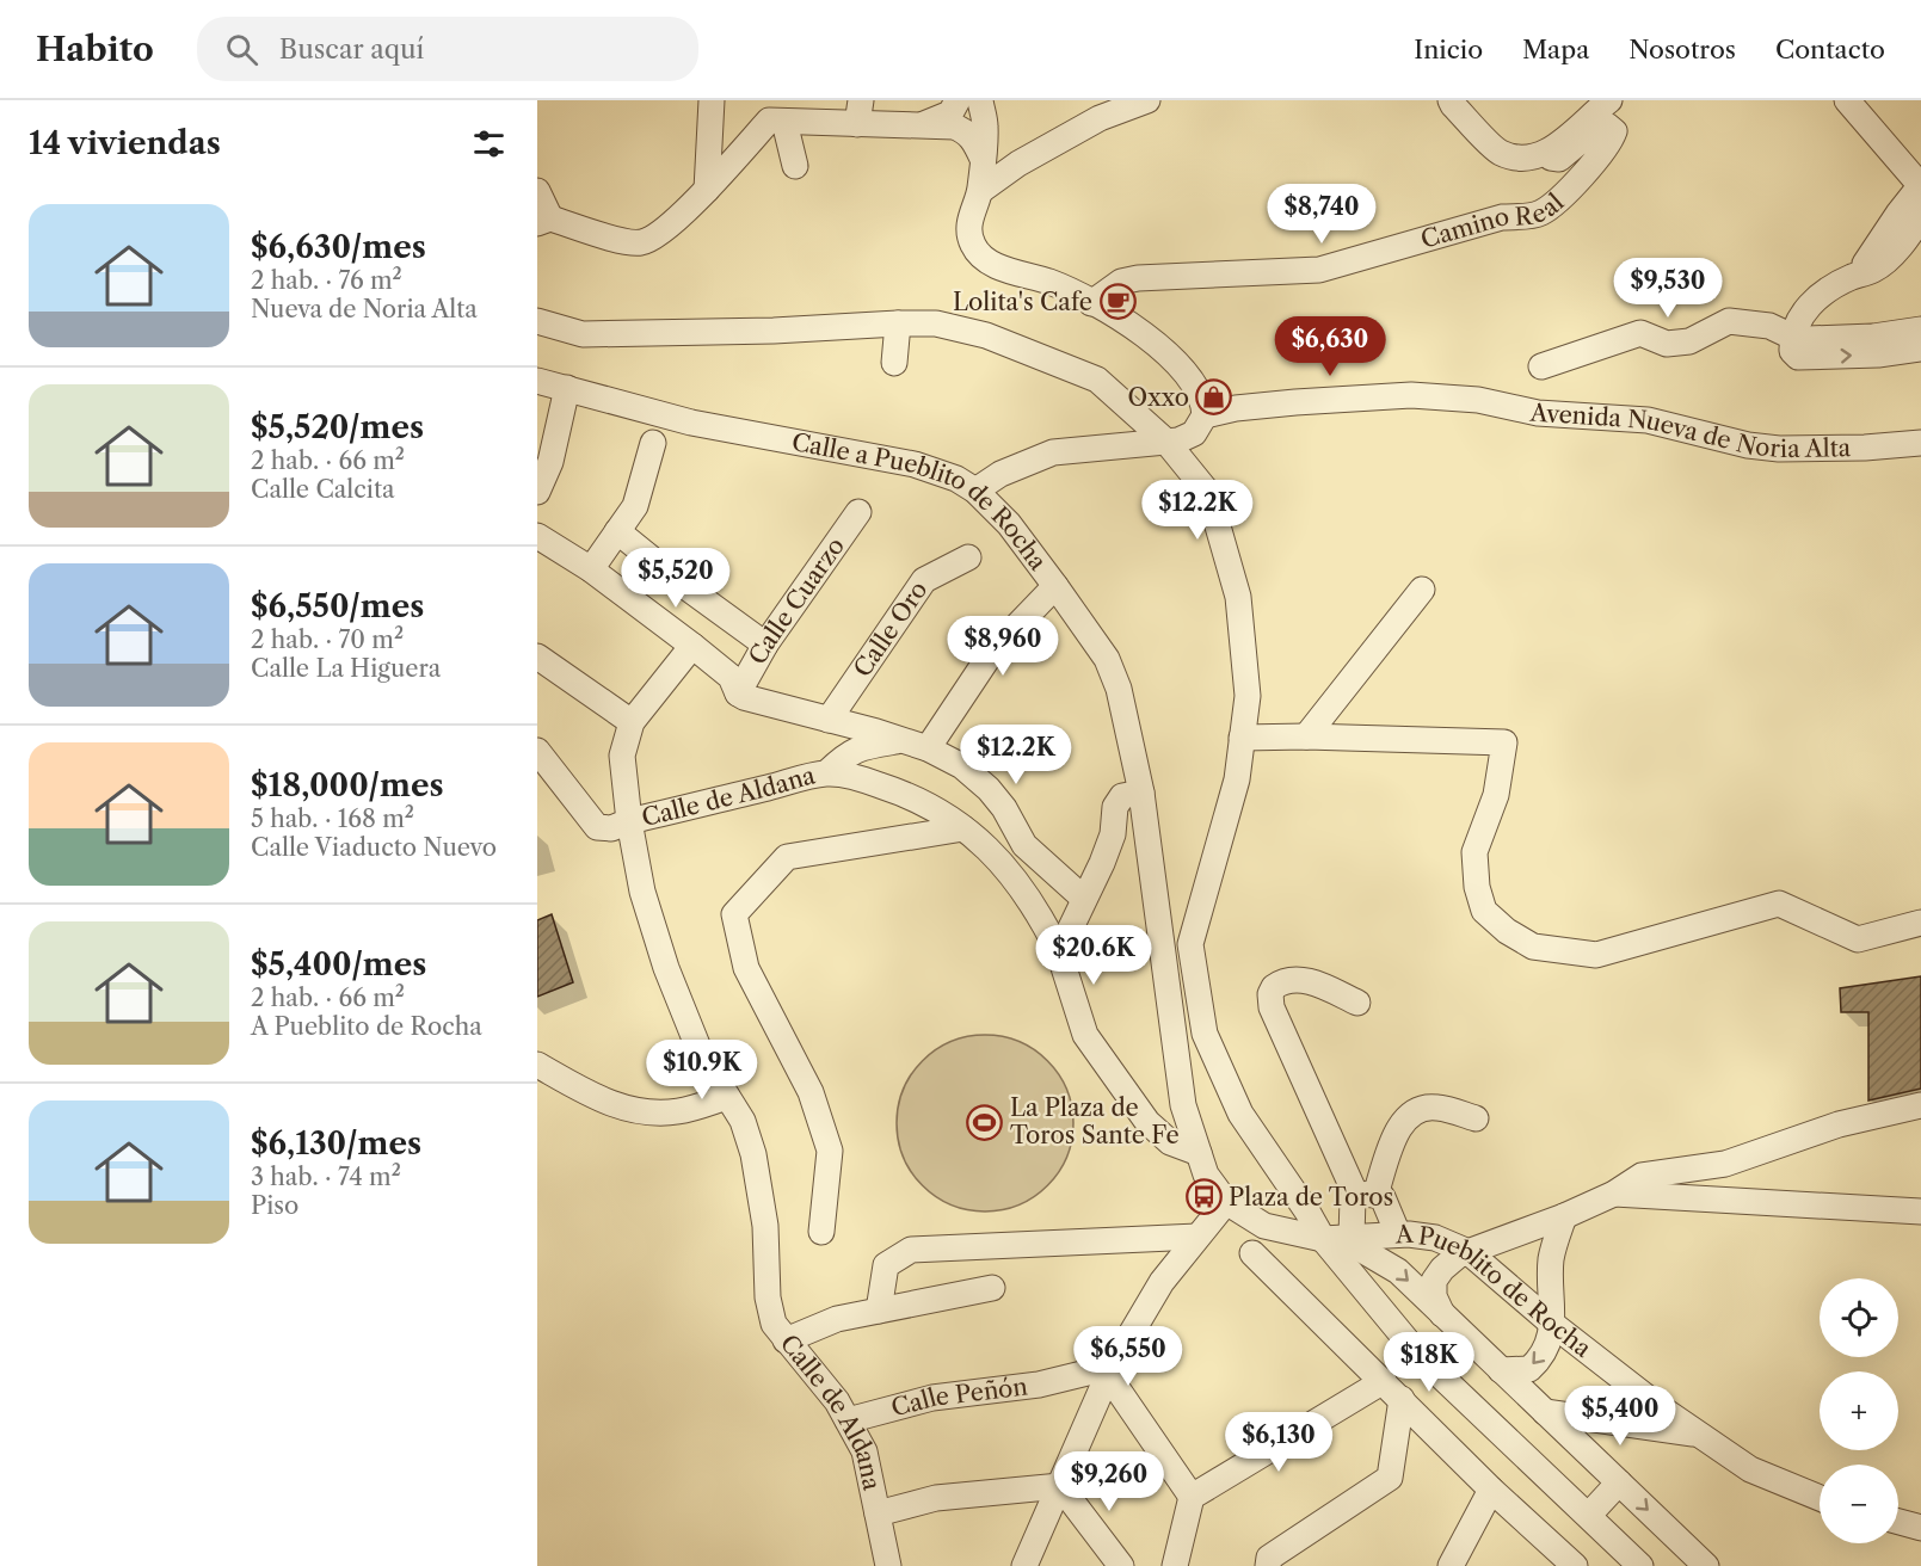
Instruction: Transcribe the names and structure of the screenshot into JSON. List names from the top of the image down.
{
  "streets": {
    "street": [
      "Camino Real",
      "Avenida Nueva de Noria Alta",
      "Calle a Pueblito de Rocha",
      "Calle Cuarzo",
      "Calle Oro",
      "Calle de Aldana",
      "A Pueblito de Rocha",
      "Calle Peñón"
    ]
  },
  "crossings": [
    ["Calle a Pueblito de Rocha", "Calle de Aldana"],
    ["Calle a Pueblito de Rocha", "A Pueblito de Rocha"],
    ["Calle Cuarzo", "Calle de Aldana"],
    ["Calle Oro", "Calle de Aldana"],
    ["Calle de Aldana", "Calle Peñón"]
  ],
  "places": {
    "cafe": ["Lolita's Cafe"],
    "shop": ["Oxxo"],
    "sports": ["La Plaza de Toros Sante Fe"],
    "bus stop": ["Plaza de Toros"]
  },
  "page": {
    "header": "Habito",
    "search": "Buscar aquí",
    "nav": [
      "Inicio",
      "Mapa",
      "Nosotros",
      "Contacto"
    ],
    "heading": "14 viviendas",
    "price": [
      "$8,740",
      "$9,530",
      "$6,630",
      "$12.2K",
      "$5,520",
      "$8,960",
      "$12.2K",
      "$20.6K",
      "$10.9K",
      "$6,550",
      "$18K",
      "$5,400",
      "$6,130",
      "$9,260"
    ],
    "list": [
      {
        "name": "$6,630/mes",
        "note": "2 hab. · 76 m² · Nueva de Noria Alta"
      },
      {
        "name": "$5,520/mes",
        "note": "2 hab. · 66 m² · Calle Calcita"
      },
      {
        "name": "$6,550/mes",
        "note": "2 hab. · 70 m² · Calle La Higuera"
      },
      {
        "name": "$18,000/mes",
        "note": "5 hab. · 168 m² · Calle Viaducto Nuevo"
      },
      {
        "name": "$5,400/mes",
        "note": "2 hab. · 66 m² · A Pueblito de Rocha"
      },
      {
        "name": "$6,130/mes",
        "note": "3 hab. · 74 m² · Piso"
      }
    ],
    "map_buttons": ["+", "−"]
  }
}
